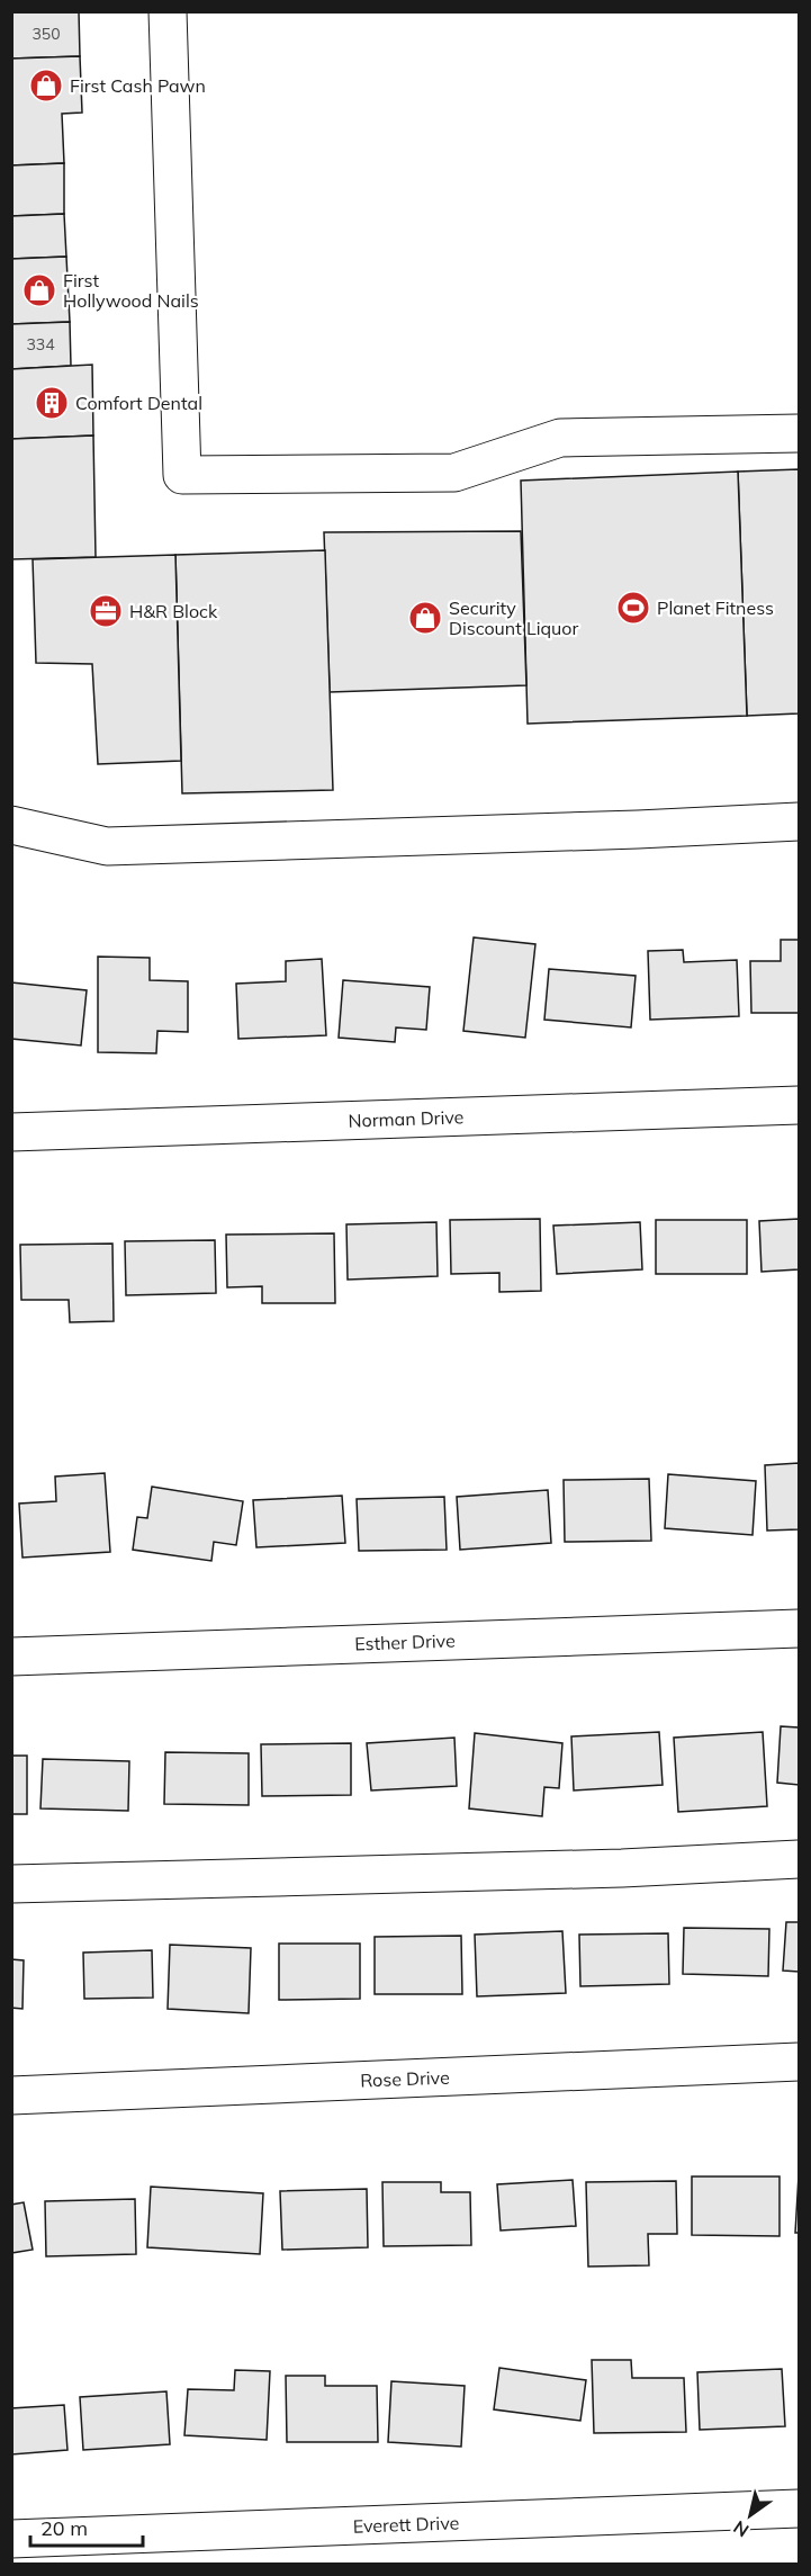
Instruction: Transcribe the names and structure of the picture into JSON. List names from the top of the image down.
{
  "streets": {
    "street": [
      "Norman Drive",
      "Esther Drive",
      "Rose Drive",
      "Everett Drive"
    ]
  },
  "places": {
    "shop": ["First Cash Pawn", "First Hollywood Nails", "Security Discount Liquor"],
    "building": ["Comfort Dental"],
    "sports": ["Planet Fitness"],
    "office": ["H&R Block"]
  },
  "house_numbers": ["350", "334"],
  "scale_bar": "20 m",
  "north": "bottom left"
}
